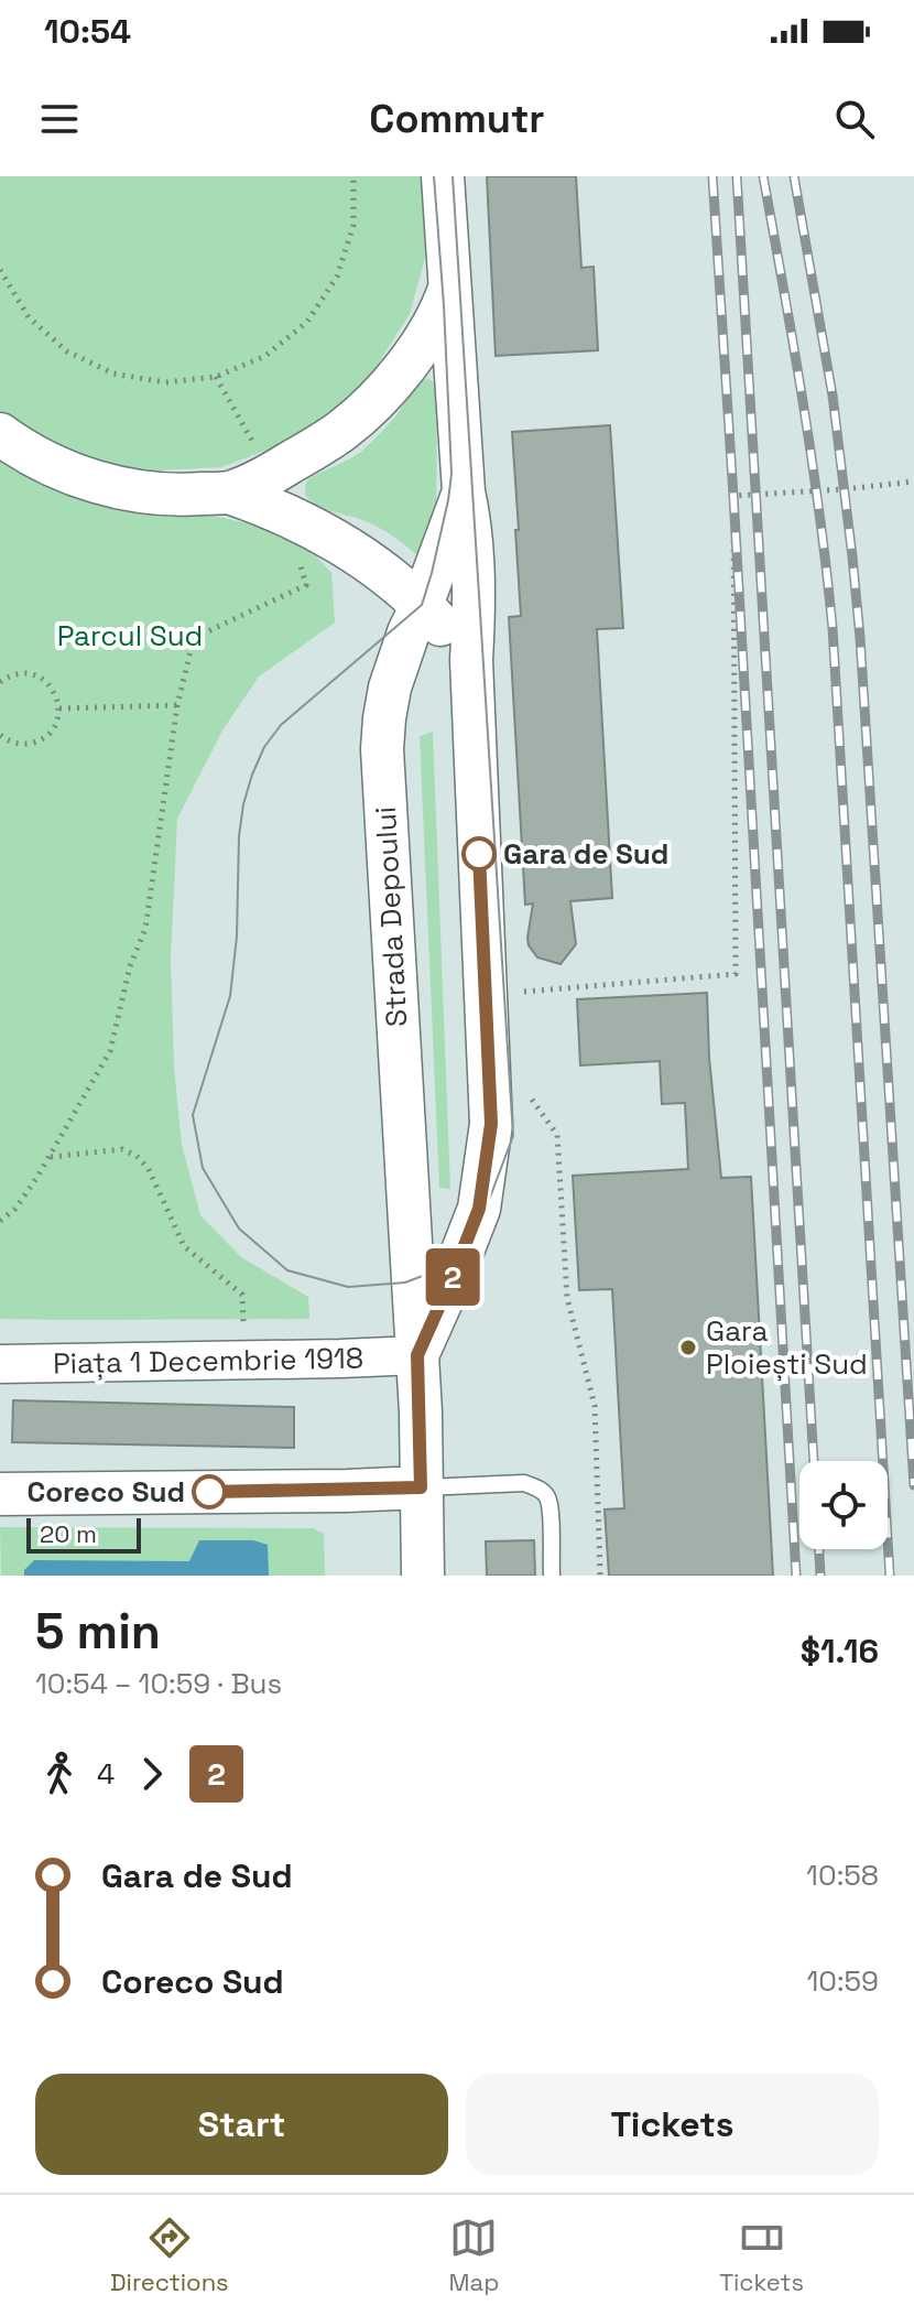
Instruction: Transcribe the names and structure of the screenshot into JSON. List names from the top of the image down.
{
  "streets": {
    "main road": ["Strada Depoului"],
    "street": ["Piața 1 Decembrie 1918"]
  },
  "crossings": [
    ["Strada Depoului", "Piața 1 Decembrie 1918"]
  ],
  "parks": ["Parcul Sud"],
  "places": ["Gara de Sud", "Gara Ploiești Sud", "Coreco Sud"],
  "lines": ["bus line 2"],
  "scale_bar": "20 m",
  "page": {
    "status": "10:54",
    "header": "Commutr",
    "on_map": "2",
    "scale": "20 m",
    "heading": ["5 min", "10:54 – 10:59 · Bus", "$1.16"],
    "legs": ["4", "2"],
    "list": [
      {
        "name": "Gara de Sud",
        "value": "10:58"
      },
      {
        "name": "Coreco Sud",
        "value": "10:59"
      }
    ],
    "buttons": ["Start", "Tickets"],
    "tabs": ["Directions", "Map", "Tickets"]
  }
}
